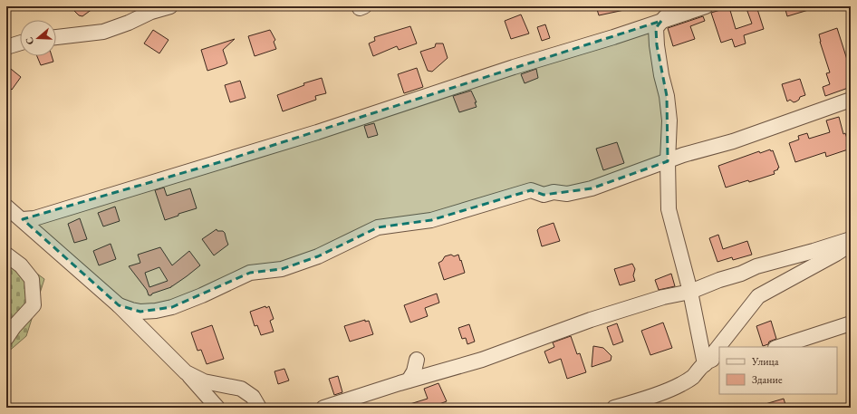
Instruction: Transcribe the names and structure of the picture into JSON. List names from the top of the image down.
{
  "legend": ["Улица", "Здание"],
  "north": "left"
}
